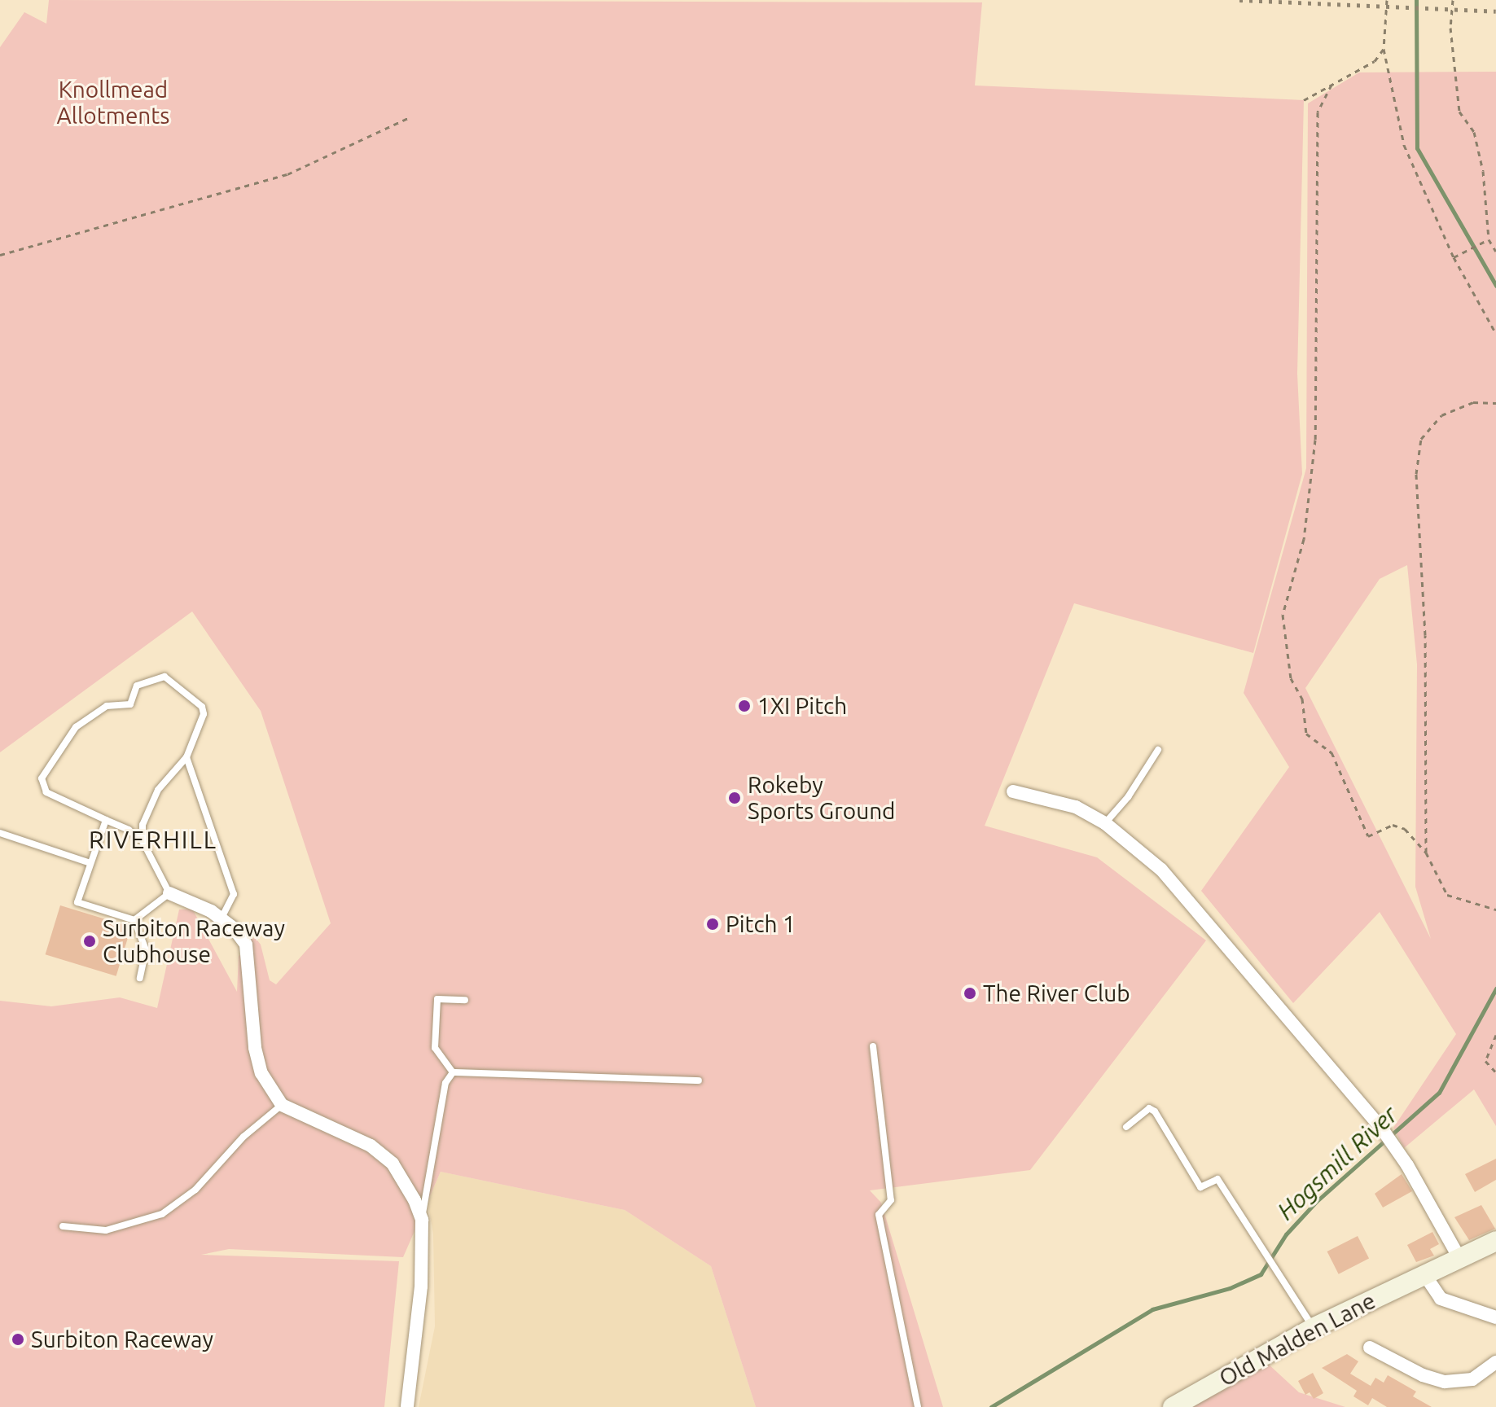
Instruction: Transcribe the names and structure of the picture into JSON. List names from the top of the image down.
{
  "streets": {
    "main road": ["Old Malden Lane"]
  },
  "districts": ["RIVERHILL"],
  "water": ["Hogsmill River"],
  "parks": ["Knollmead Allotments"],
  "places": [
    "1XI Pitch",
    "Rokeby Sports Ground",
    "Pitch 1",
    "Surbiton Raceway Clubhouse",
    "The River Club",
    "Surbiton Raceway"
  ]
}
